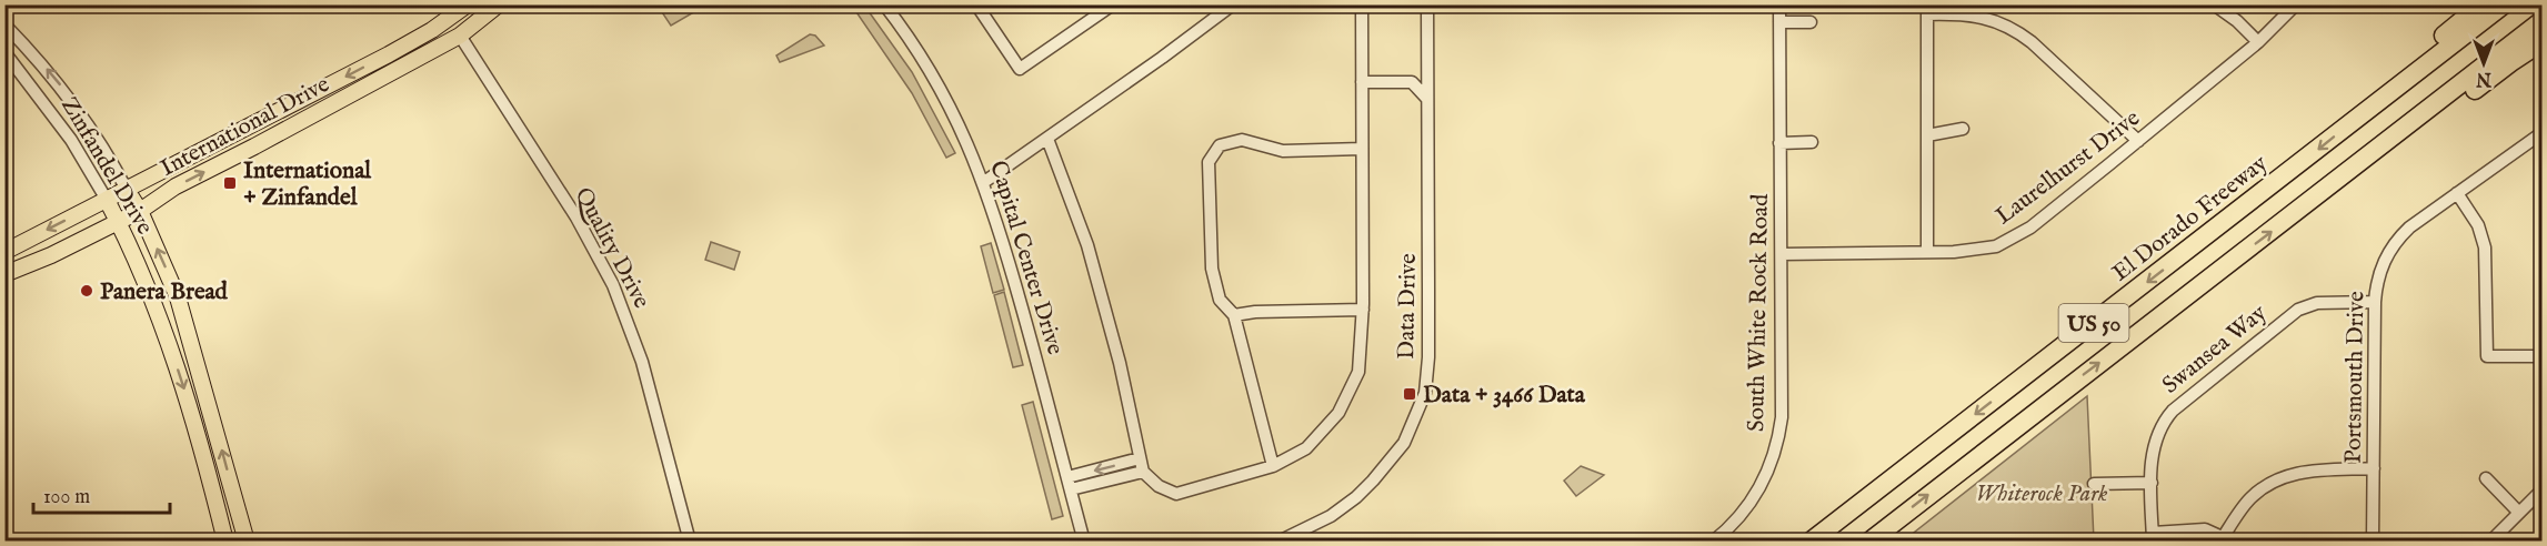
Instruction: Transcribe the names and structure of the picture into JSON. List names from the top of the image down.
{
  "streets": {
    "highway": ["El Dorado Freeway", "US 50"],
    "main road": ["International Drive", "Zinfandel Drive"],
    "street": [
      "Laurelhurst Drive",
      "Quality Drive",
      "Capital Center Drive",
      "Data Drive",
      "South White Rock Road",
      "Swansea Way",
      "Portsmouth Drive"
    ]
  },
  "crossings": [
    ["International Drive", "Zinfandel Drive"],
    ["International Drive", "Quality Drive"],
    ["Laurelhurst Drive", "South White Rock Road"],
    ["Swansea Way", "Portsmouth Drive"]
  ],
  "parks": ["Whiterock Park"],
  "places": {
    "transit": ["International + Zinfandel", "Data + 3466 Data"],
    "other": ["Panera Bread"]
  },
  "scale_bar": "100 m",
  "north": "bottom"
}
